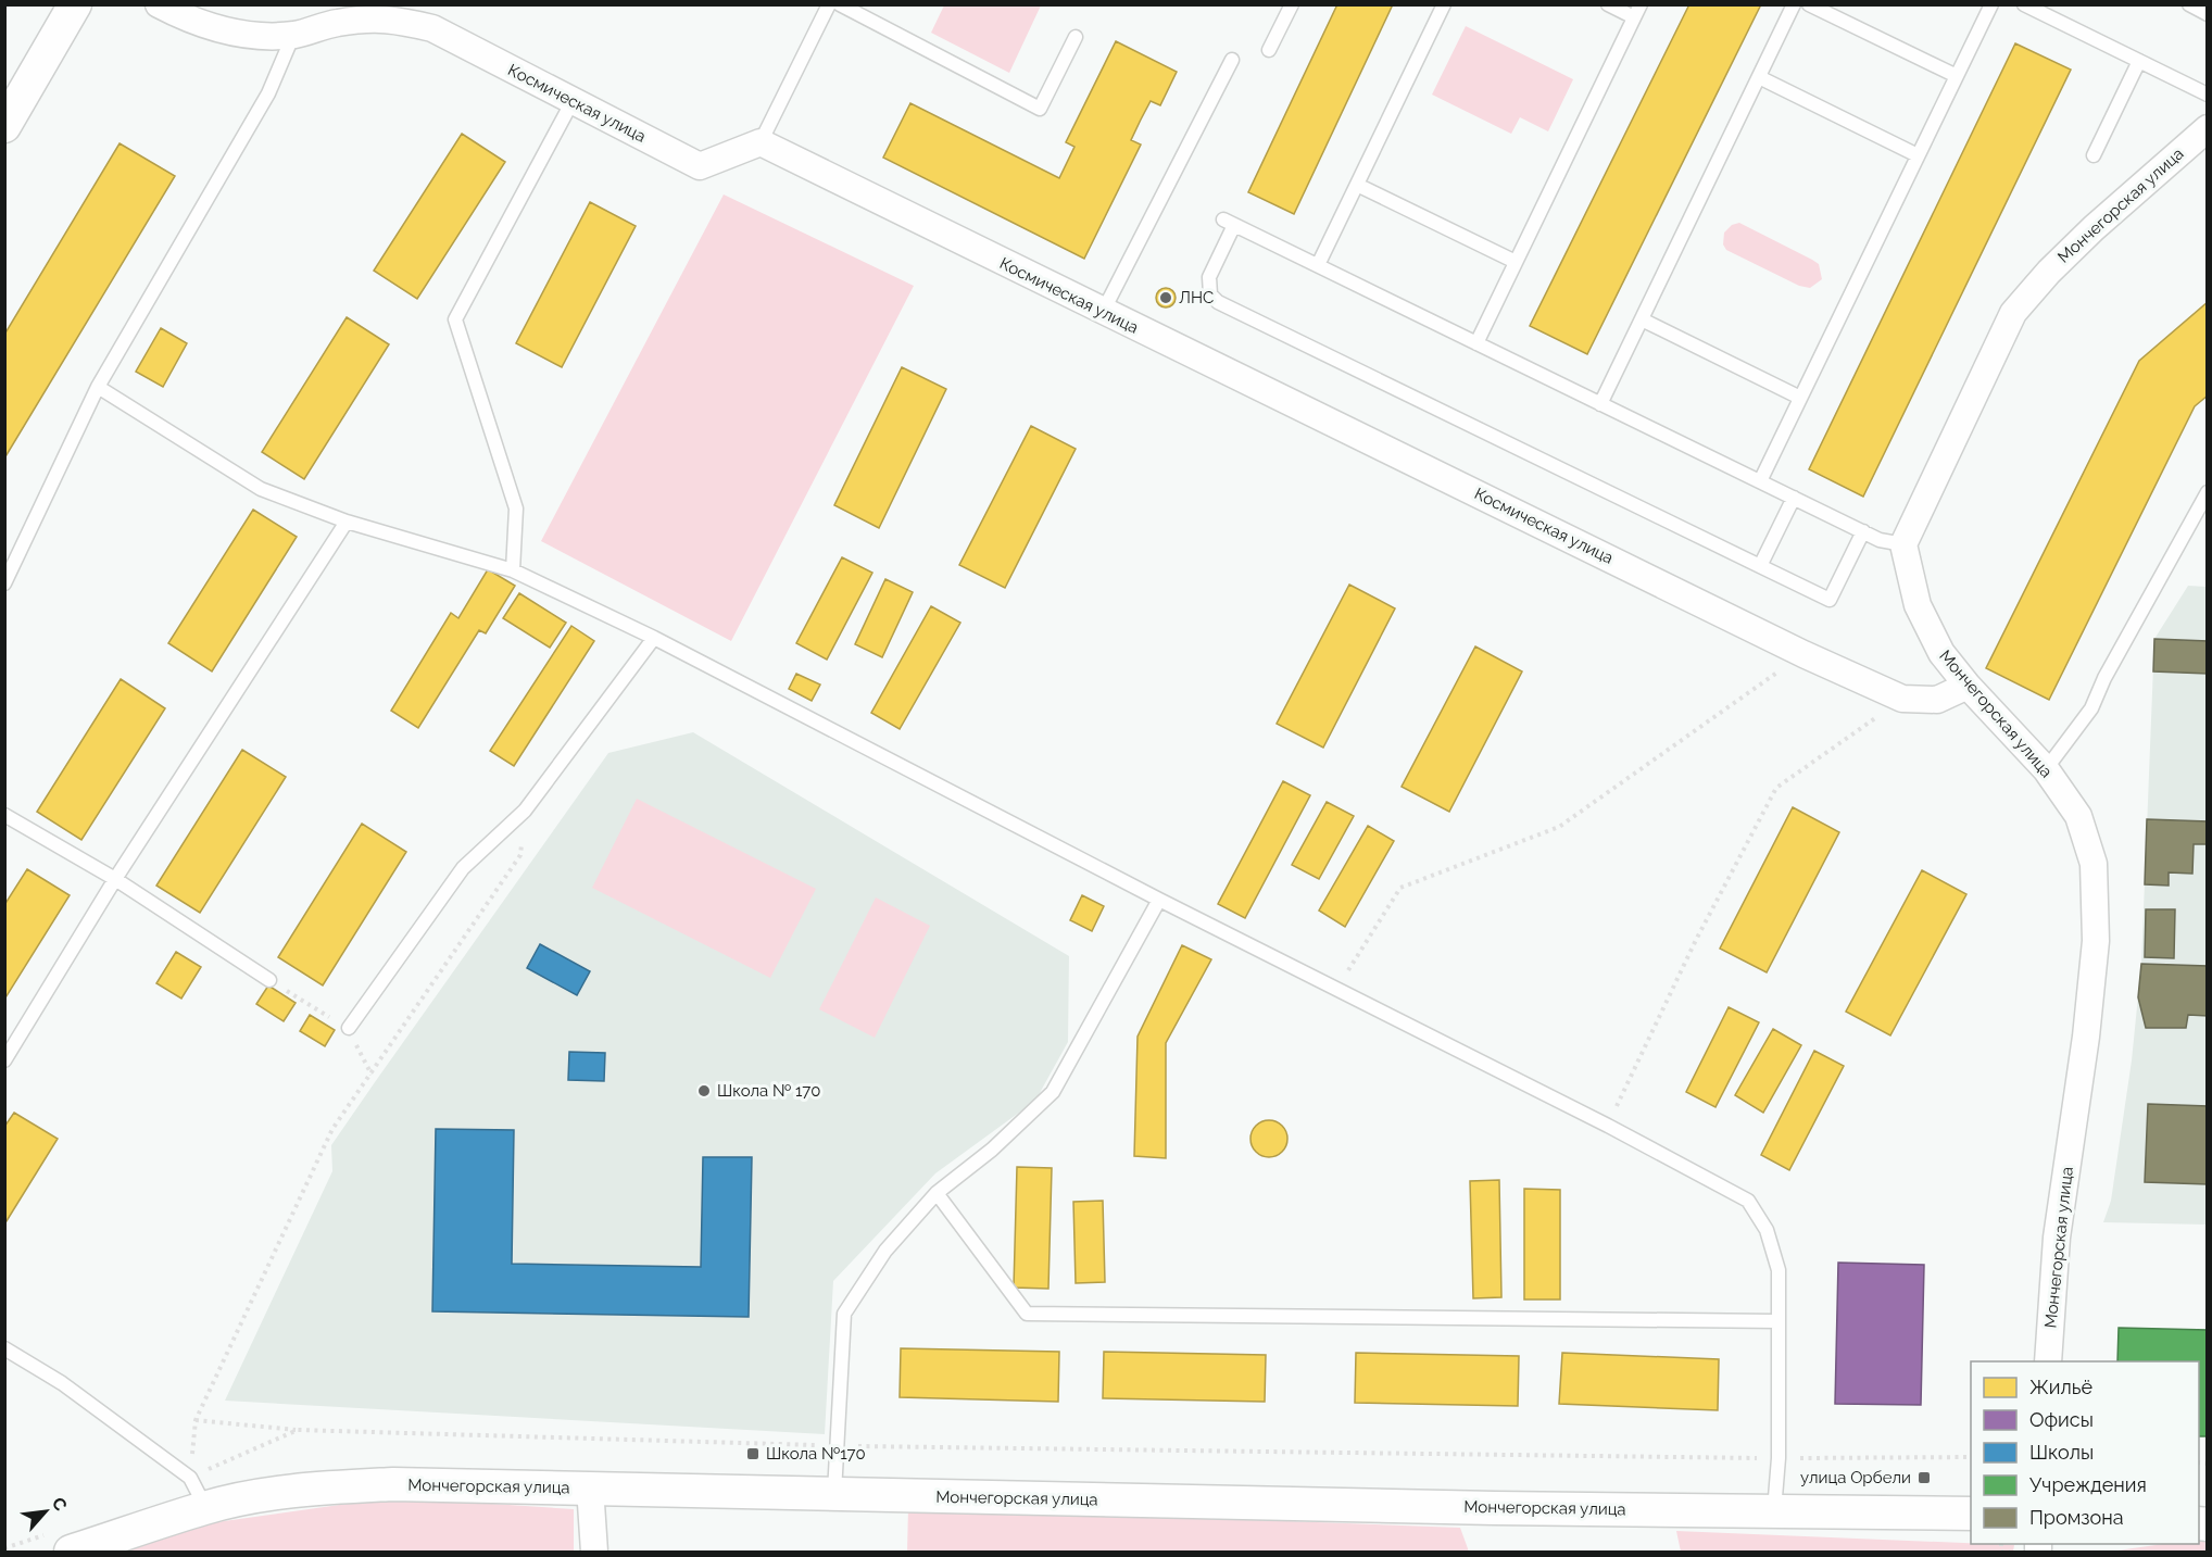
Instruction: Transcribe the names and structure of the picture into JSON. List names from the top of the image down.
{
  "streets": {
    "street": ["Космическая улица", "Мончегорская улица"]
  },
  "crossings": [
    ["Космическая улица", "Мончегорская улица"]
  ],
  "places": {
    "other": ["ЛНС", "Школа № 170"],
    "transit": ["Школа №170", "улица Орбели"]
  },
  "legend": [
    "Жильё",
    "Офисы",
    "Школы",
    "Учреждения",
    "Промзона"
  ],
  "north": "top right"
}
